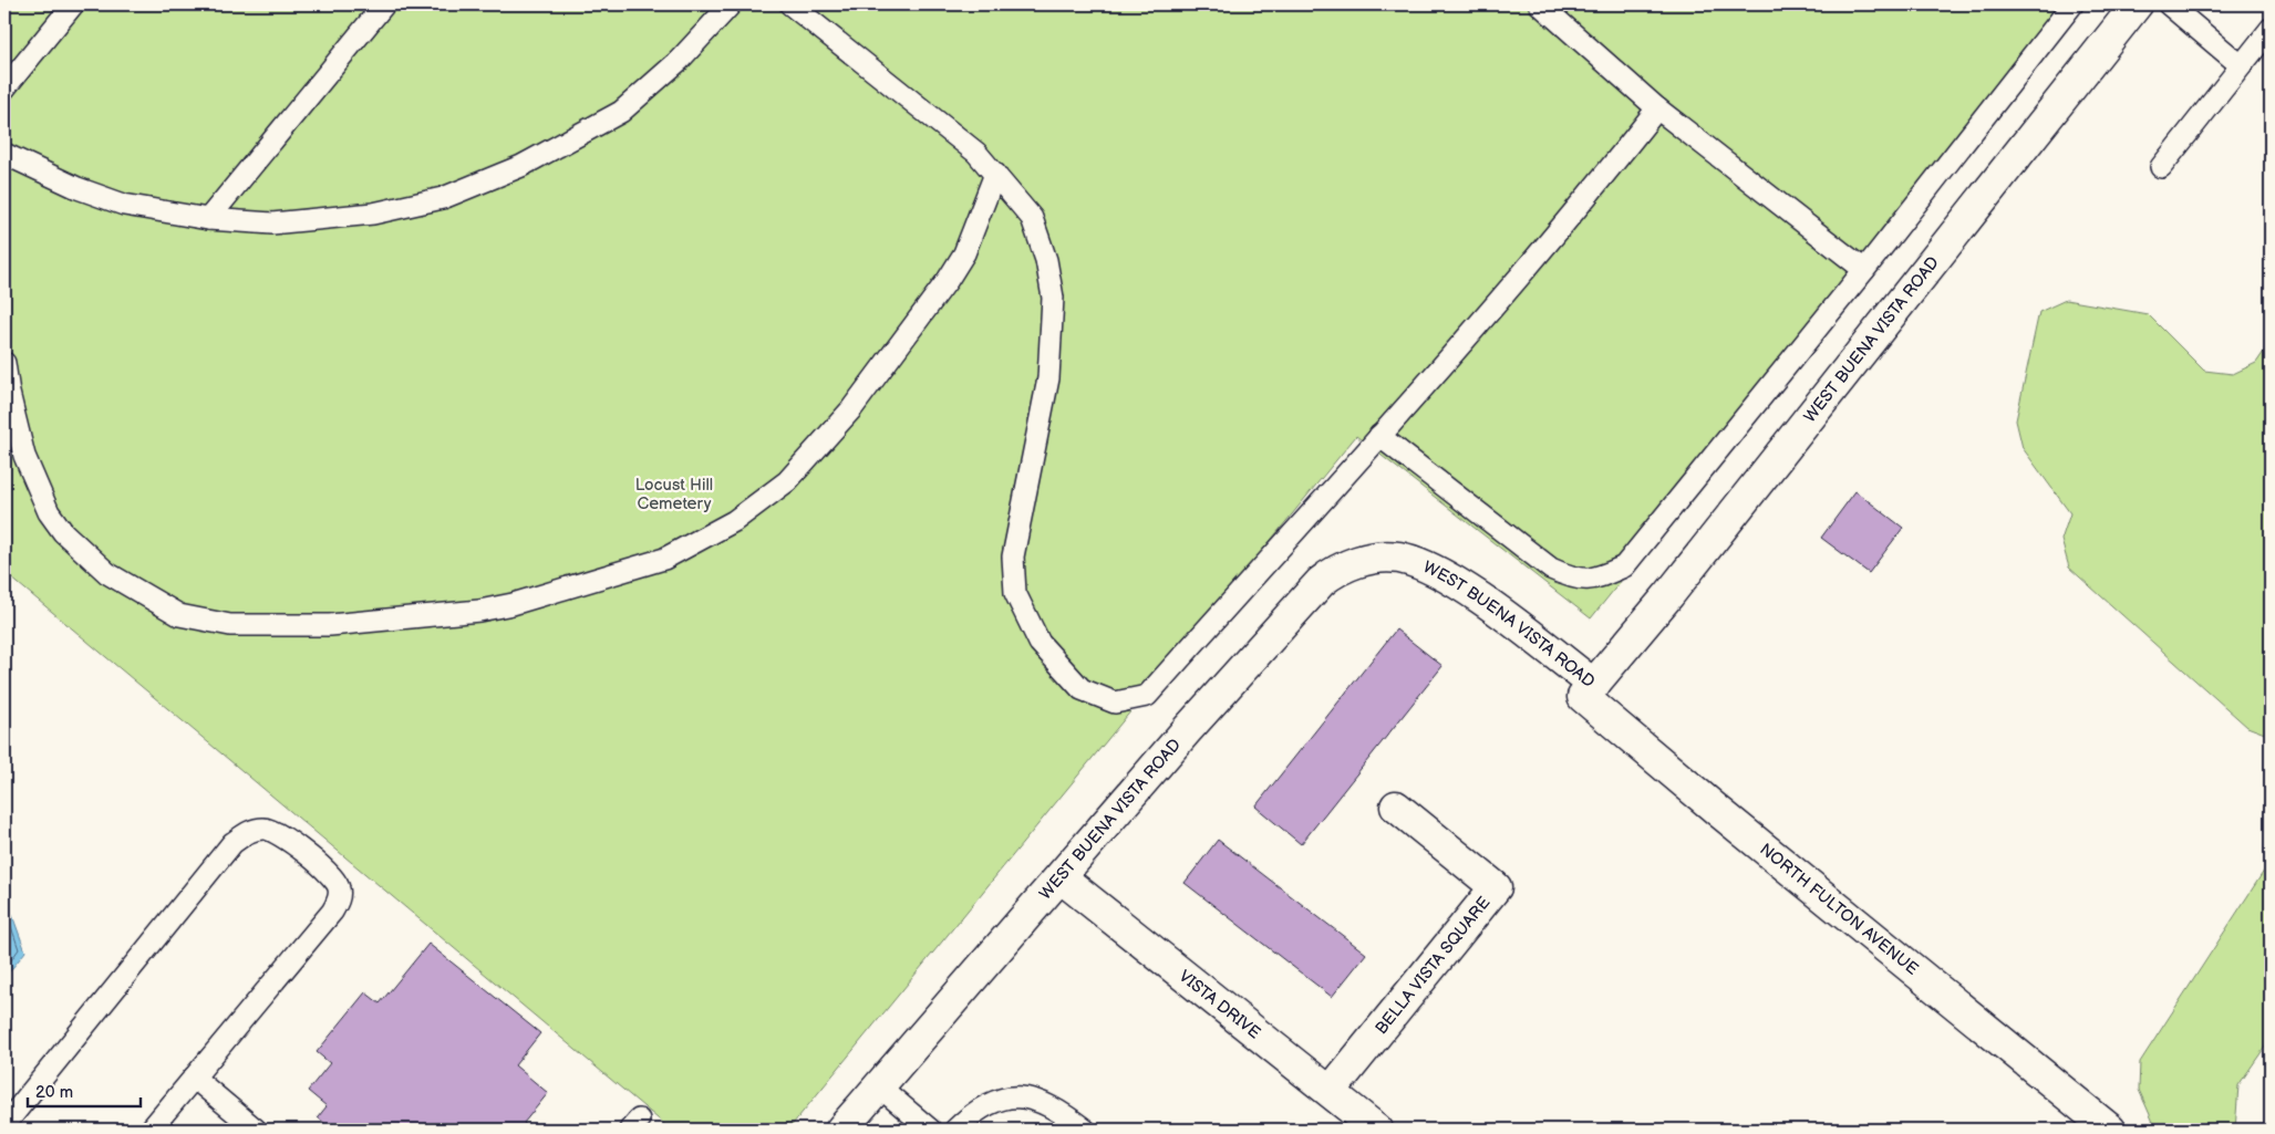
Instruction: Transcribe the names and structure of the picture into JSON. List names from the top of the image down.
{
  "streets": {
    "street": [
      "WEST BUENA VISTA ROAD",
      "NORTH FULTON AVENUE",
      "BELLA VISTA SQUARE",
      "VISTA DRIVE"
    ]
  },
  "crossings": [
    ["WEST BUENA VISTA ROAD", "NORTH FULTON AVENUE"],
    ["WEST BUENA VISTA ROAD", "VISTA DRIVE"],
    ["BELLA VISTA SQUARE", "VISTA DRIVE"]
  ],
  "parks": ["Locust Hill Cemetery"],
  "scale_bar": "20 m"
}
